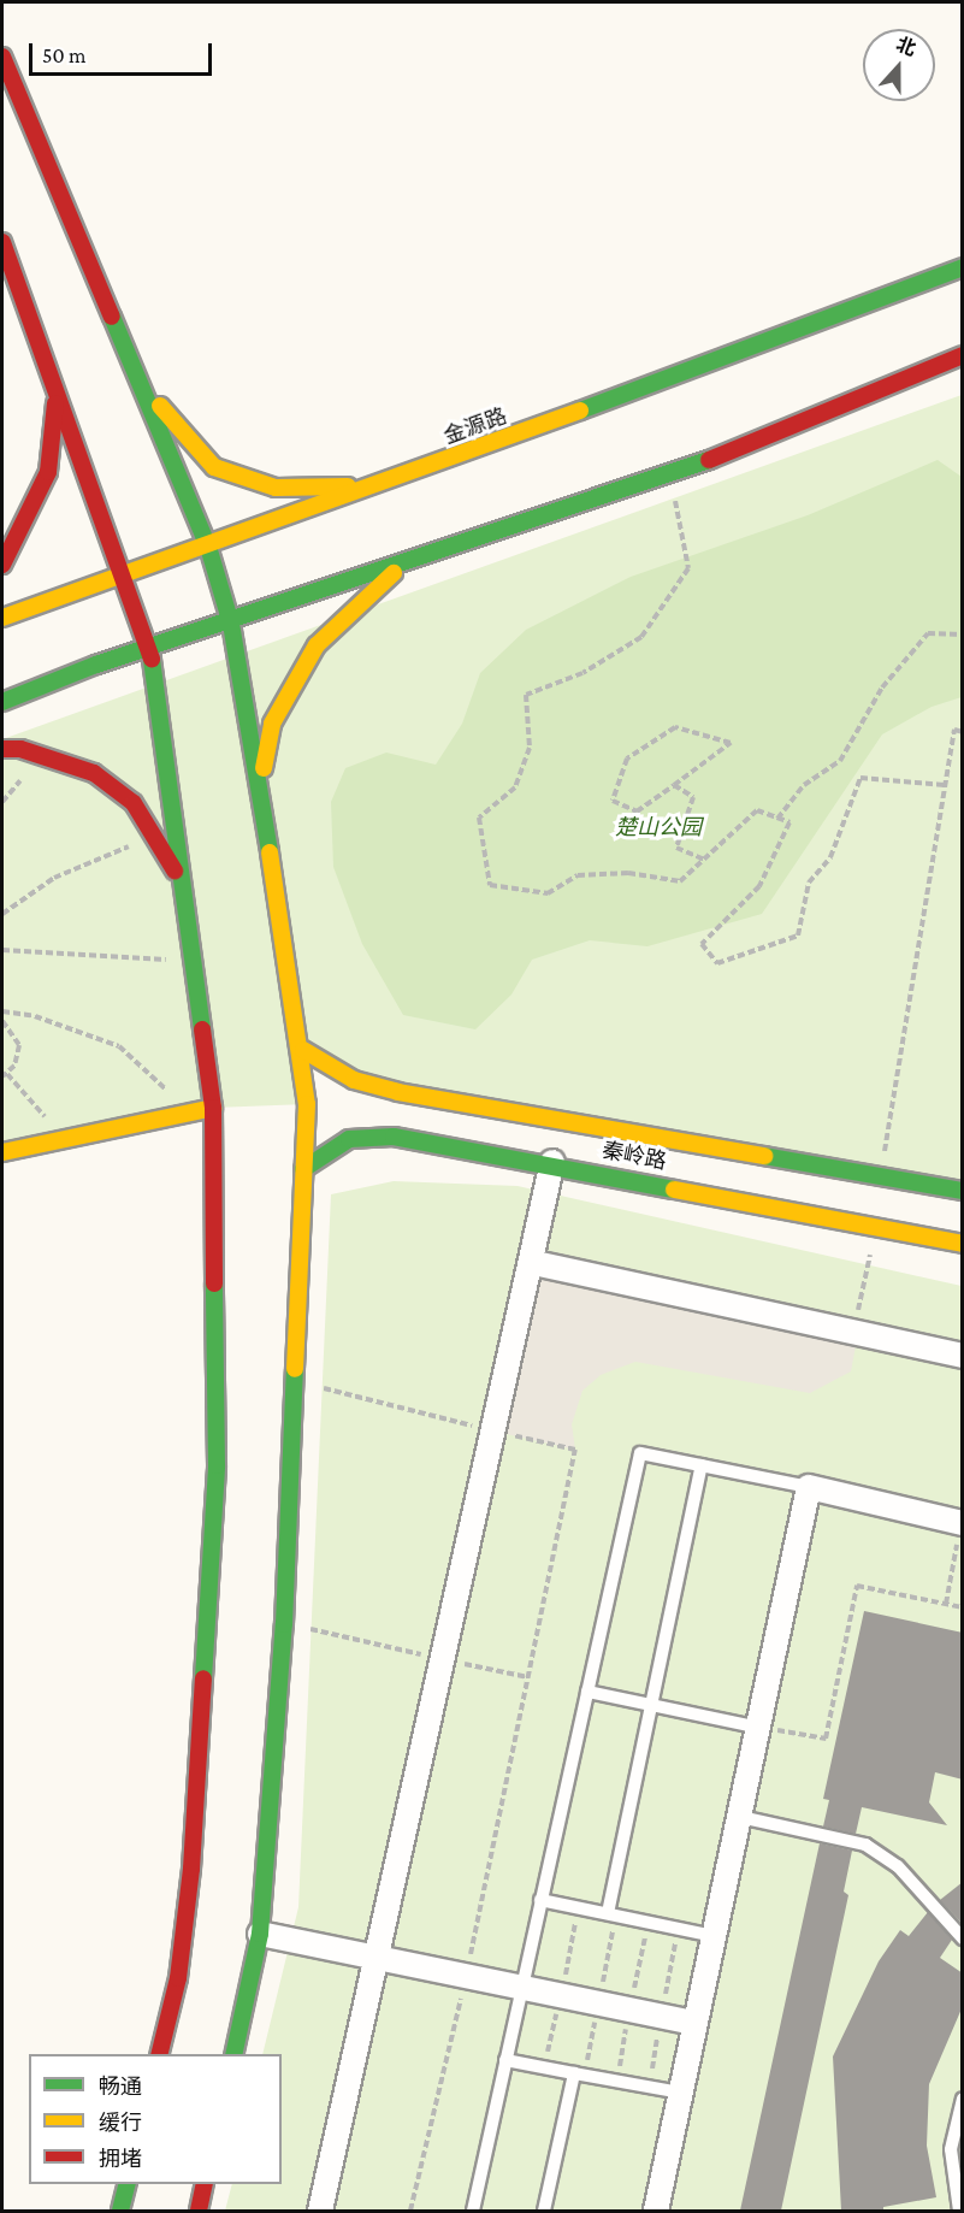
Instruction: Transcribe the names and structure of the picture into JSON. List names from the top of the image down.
{
  "streets": {
    "main road": ["金源路", "秦岭路"]
  },
  "parks": ["楚山公园"],
  "legend": ["畅通", "缓行", "拥堵"],
  "scale_bar": "50 m",
  "north": "top"
}
